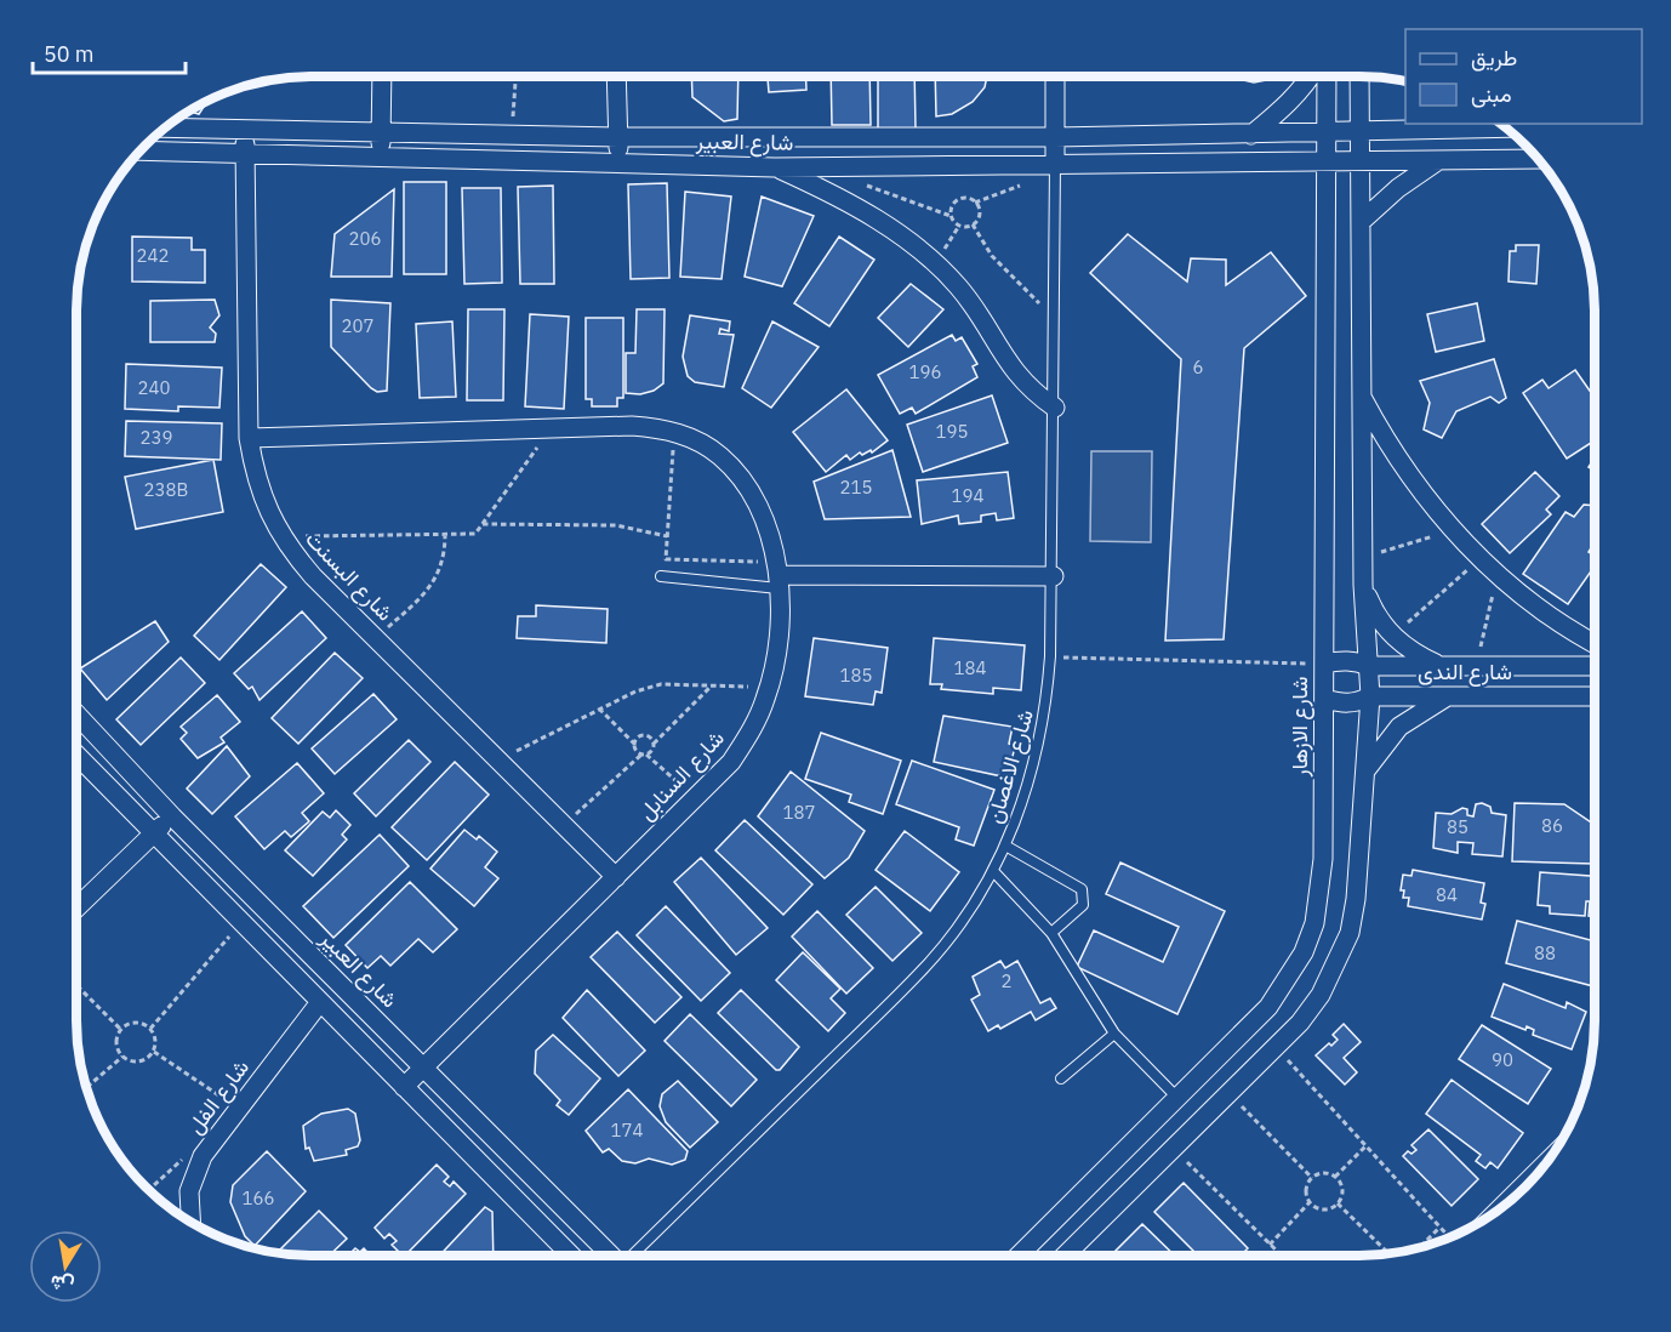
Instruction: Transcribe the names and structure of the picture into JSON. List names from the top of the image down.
{
  "streets": {
    "street": [
      "شارع العبير",
      "شارع البسنت",
      "شارع الندى",
      "شارع الازهار",
      "شارع السنابل",
      "شارع الفل"
    ],
    "lane": ["شارع الاغصان"]
  },
  "crossings": [
    ["شارع العبير", "شارع البسنت"],
    ["شارع العبير", "شارع الازهار"],
    ["شارع العبير", "شارع الاغصان"],
    ["شارع العبير", "شارع السنابل"],
    ["شارع البسنت", "شارع السنابل"],
    ["شارع الندى", "شارع الازهار"]
  ],
  "house_numbers": [
    "206",
    "242",
    "207",
    "6",
    "196",
    "240",
    "195",
    "239",
    "215",
    "238B",
    "194",
    "184",
    "185",
    "187",
    "86",
    "85",
    "84",
    "88",
    "2",
    "90",
    "174",
    "166"
  ],
  "legend": ["طريق", "مبنى"],
  "scale_bar": "50 m",
  "north": "bottom"
}
